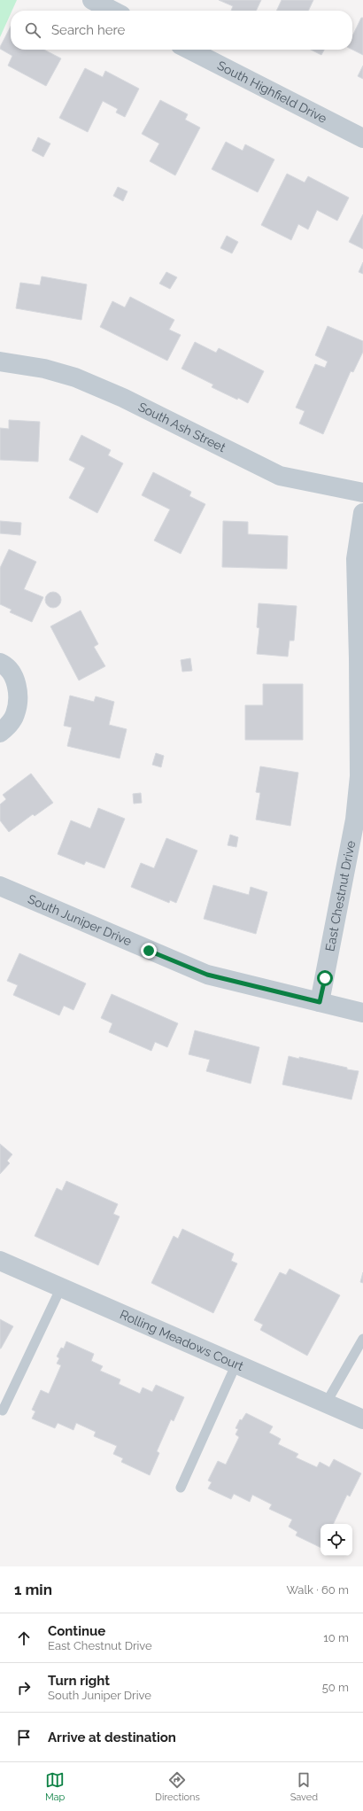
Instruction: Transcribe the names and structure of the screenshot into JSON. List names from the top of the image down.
{
  "streets": {
    "street": [
      "South Highfield Drive",
      "South Ash Street",
      "East Chestnut Drive",
      "South Juniper Drive",
      "Rolling Meadows Court"
    ]
  },
  "crossings": [
    ["East Chestnut Drive", "South Juniper Drive"]
  ],
  "page": {
    "search": "Search here",
    "heading": ["1 min", "Walk · 60 m"],
    "list": [
      ["Continue", "East Chestnut Drive", "10 m"],
      ["Turn right", "South Juniper Drive", "50 m"],
      "Arrive at destination"
    ],
    "nav": ["Map", "Directions", "Saved"]
  }
}
